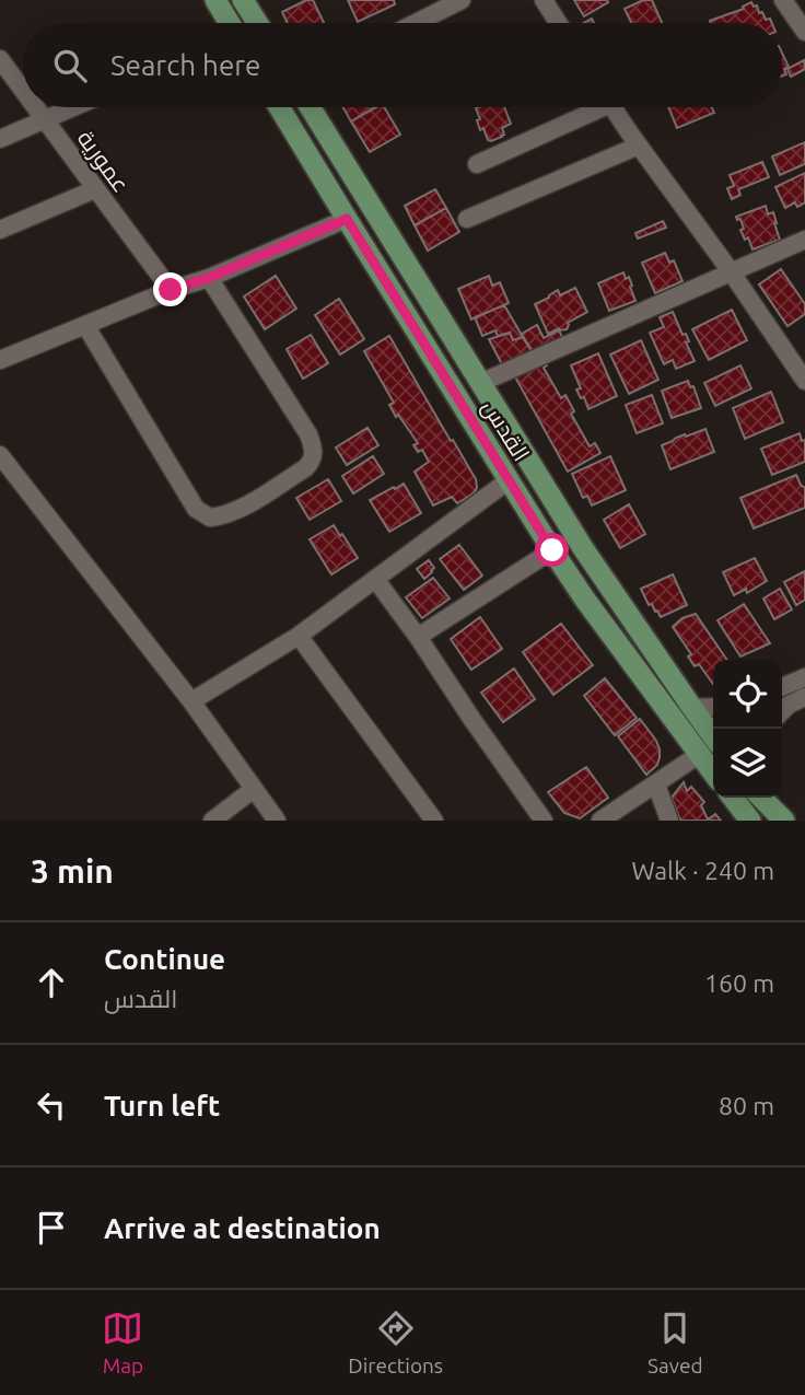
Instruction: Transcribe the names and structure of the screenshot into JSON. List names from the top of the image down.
{
  "streets": {
    "main road": ["القدس"],
    "street": ["عمورية"]
  },
  "page": {
    "search": "Search here",
    "heading": ["3 min", "Walk · 240 m"],
    "list": [
      ["Continue", "القدس", "160 m"],
      ["Turn left", "80 m"],
      "Arrive at destination"
    ],
    "nav": ["Map", "Directions", "Saved"]
  }
}
